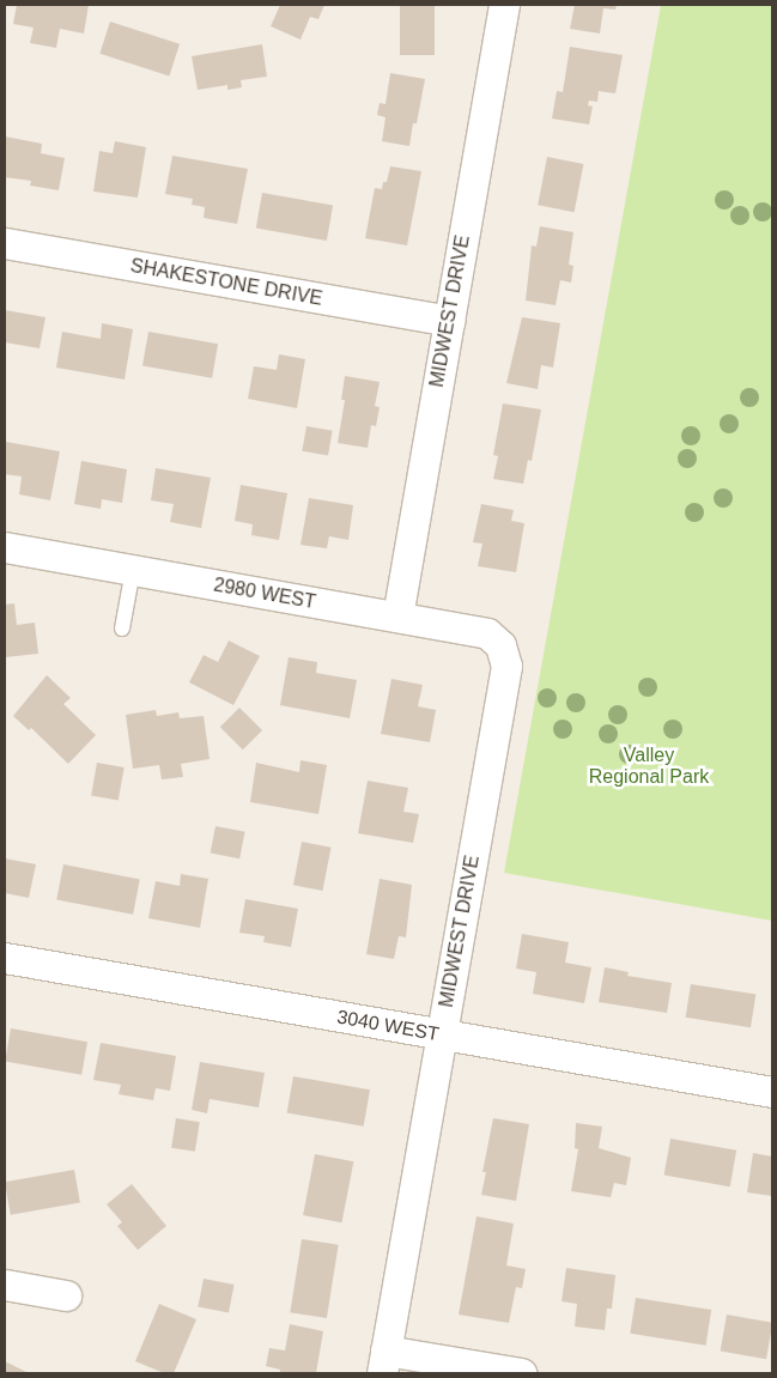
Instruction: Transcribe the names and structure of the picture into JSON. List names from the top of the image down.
{
  "streets": {
    "street": [
      "SHAKESTONE DRIVE",
      "MIDWEST DRIVE",
      "2980 WEST",
      "3040 WEST"
    ]
  },
  "crossings": [
    ["SHAKESTONE DRIVE", "MIDWEST DRIVE"],
    ["MIDWEST DRIVE", "2980 WEST"],
    ["MIDWEST DRIVE", "3040 WEST"]
  ],
  "parks": ["Valley Regional Park"]
}
